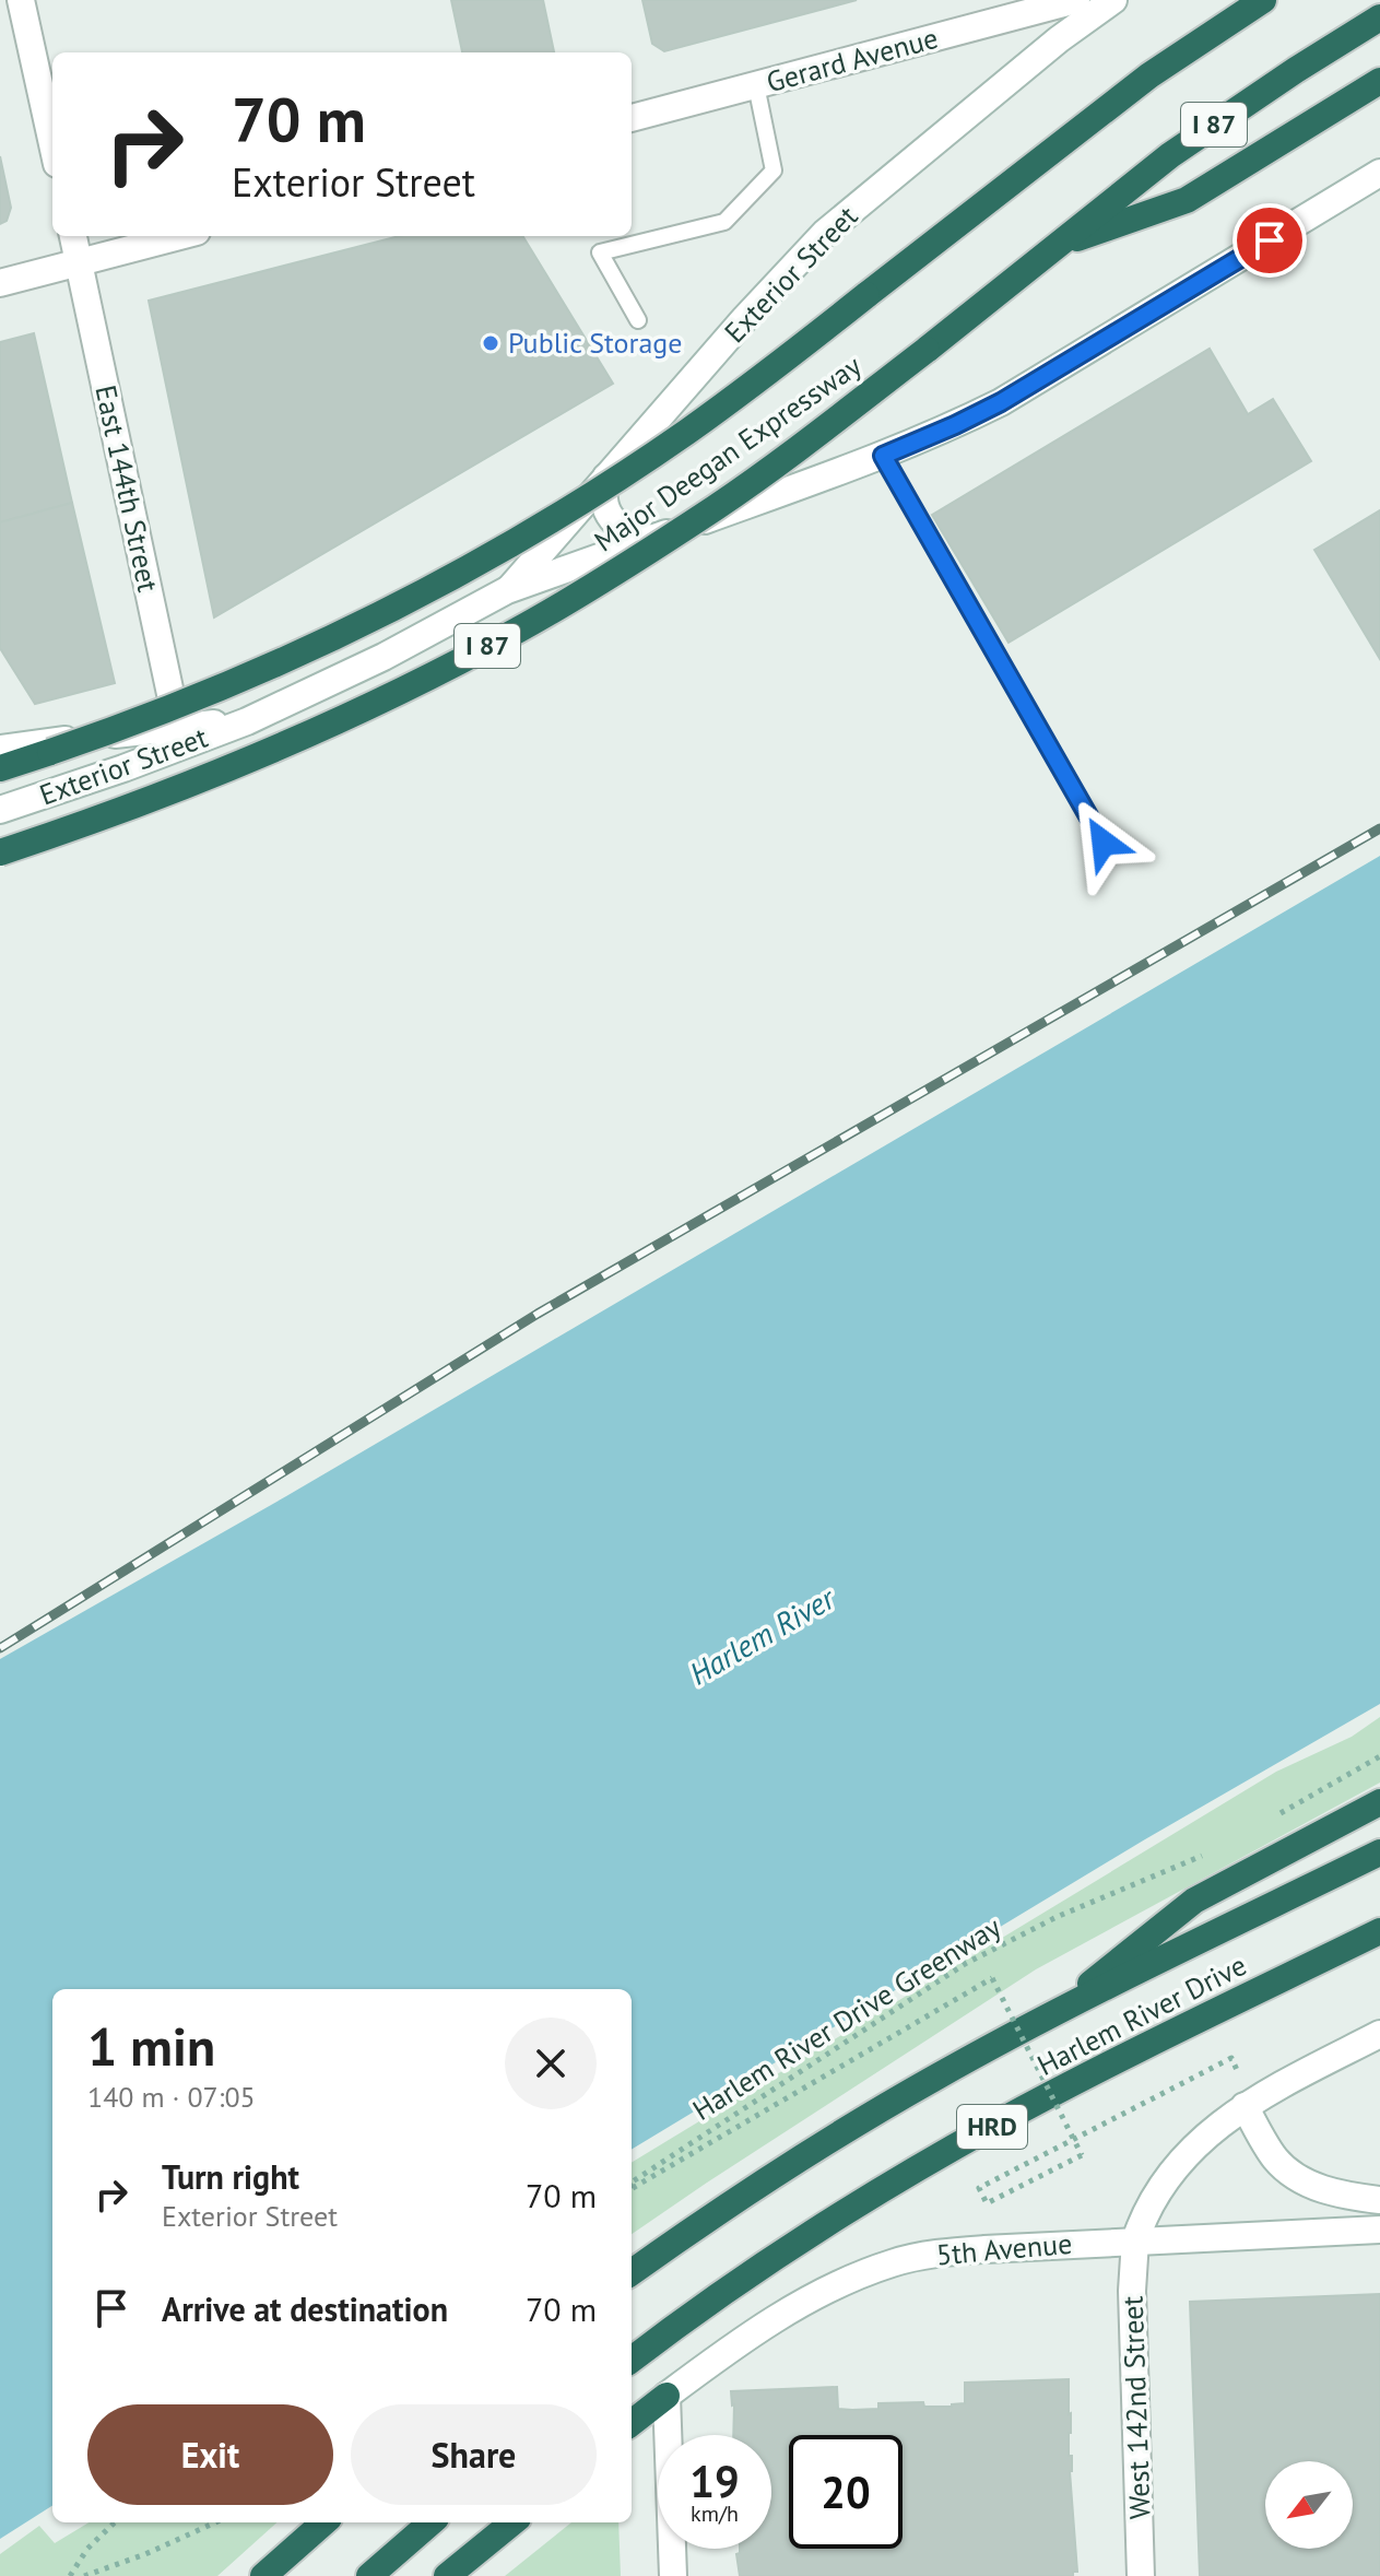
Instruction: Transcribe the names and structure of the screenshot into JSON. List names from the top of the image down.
{
  "streets": {
    "highway": [
      "I 87",
      "Major Deegan Expressway",
      "Harlem River Drive",
      "HRD"
    ],
    "main road": [
      "Gerard Avenue",
      "Exterior Street",
      "East 144th Street",
      "5th Avenue",
      "West 142nd Street"
    ],
    "path": ["Harlem River Drive Greenway"]
  },
  "crossings": [
    ["Exterior Street", "East 144th Street"],
    ["5th Avenue", "West 142nd Street"]
  ],
  "water": ["Harlem River"],
  "places": ["Public Storage"],
  "north": "bottom left",
  "page": {
    "turn": ["70 m", "Exterior Street"],
    "heading": ["1 min", "140 m · 07:05"],
    "list": [
      {
        "name": "Turn right",
        "note": "Exterior Street",
        "value": "70 m"
      },
      {
        "name": "Arrive at destination",
        "value": "70 m"
      }
    ],
    "buttons": ["Exit", "Share"],
    "speed": "19 km/h",
    "limit": "20"
  }
}
